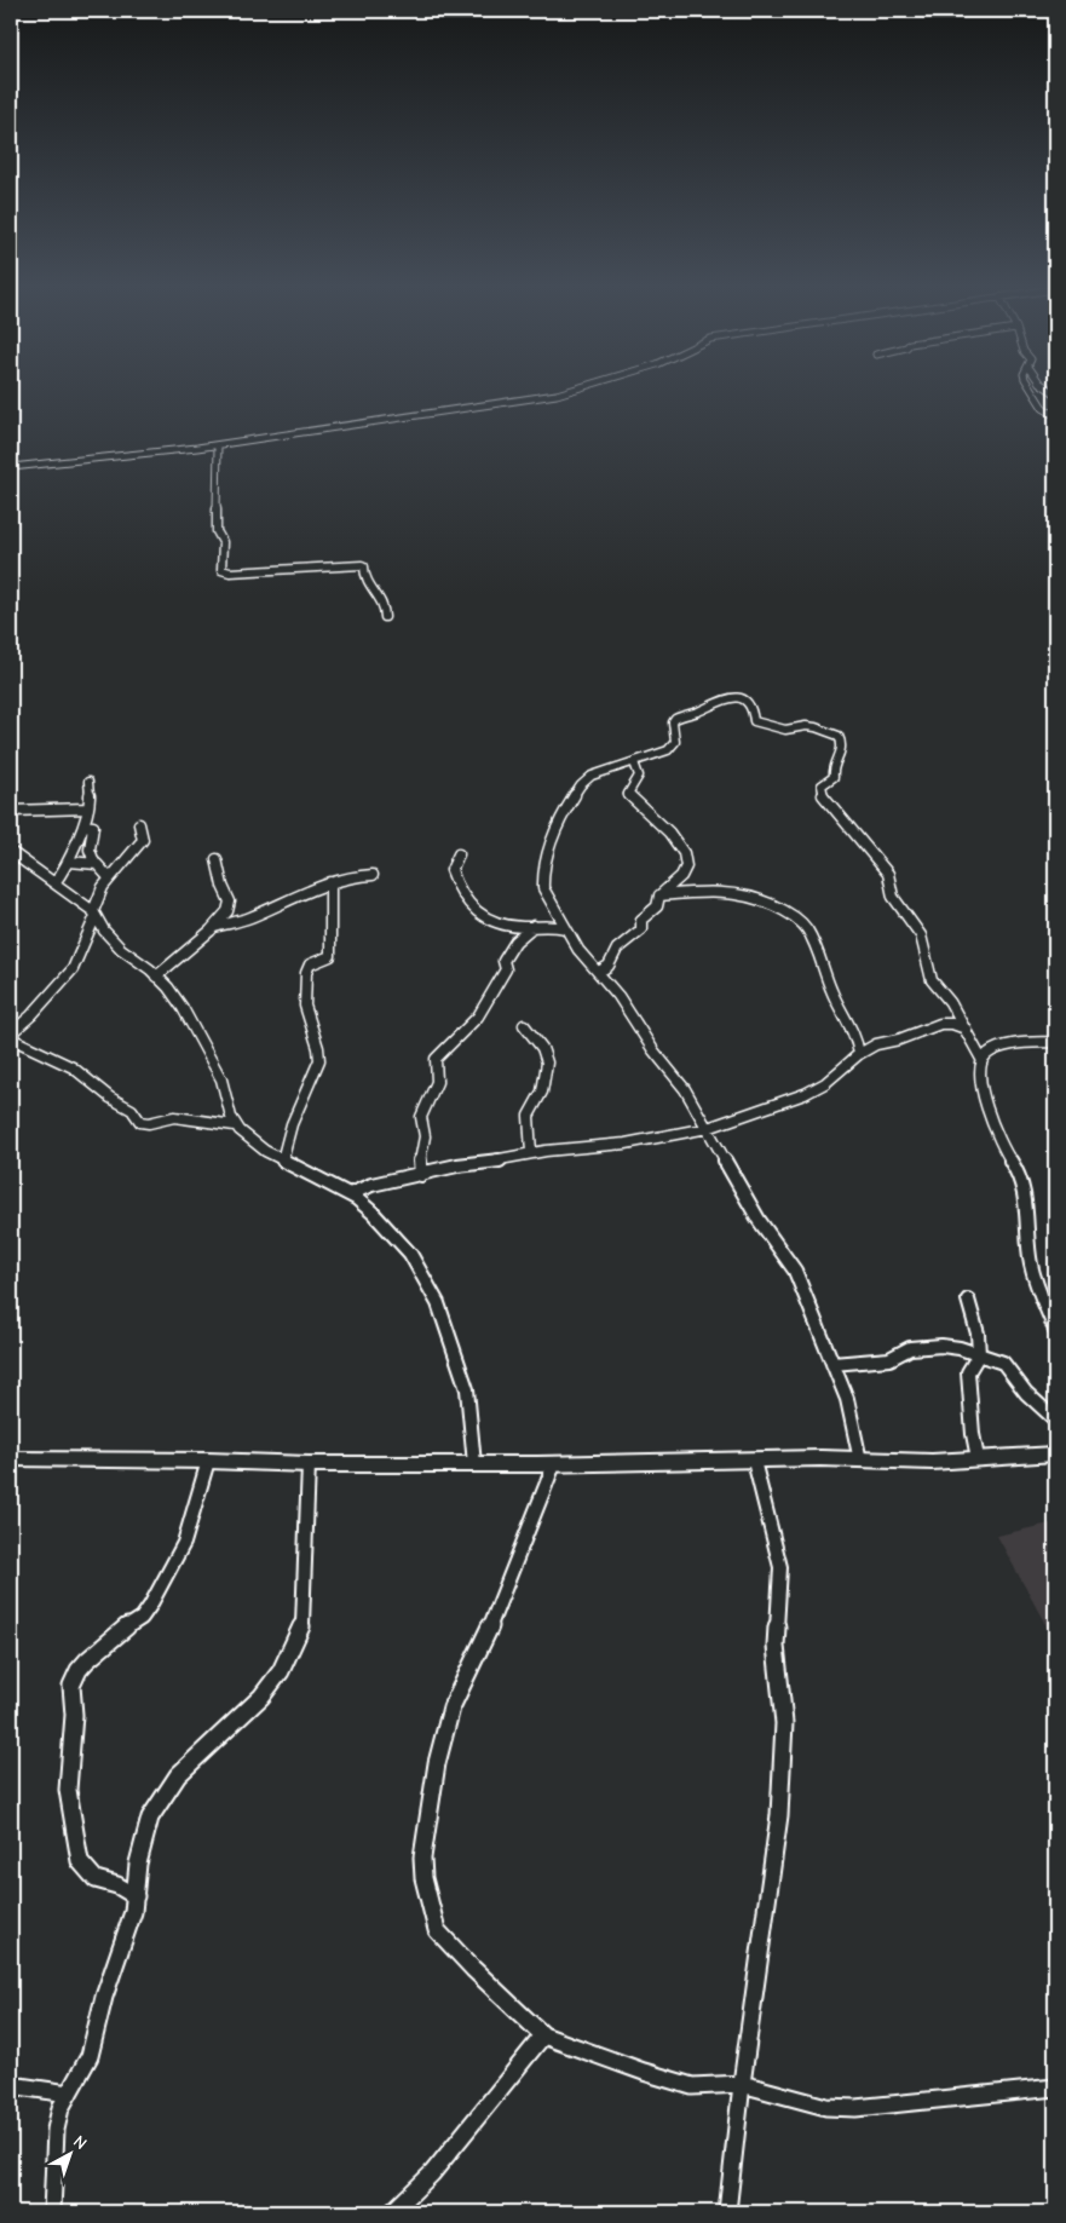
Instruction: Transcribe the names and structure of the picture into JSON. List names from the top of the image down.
{
  "north": "top right"
}
